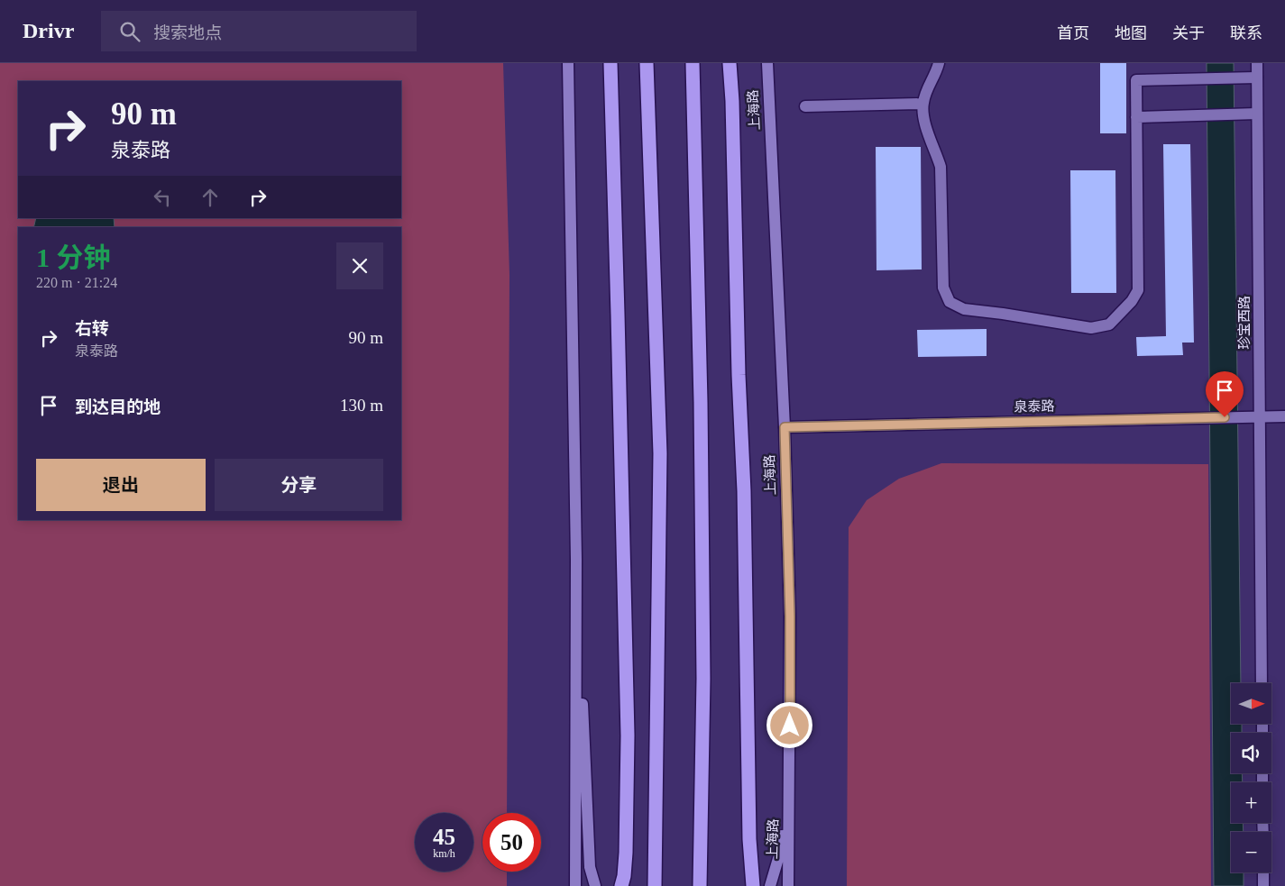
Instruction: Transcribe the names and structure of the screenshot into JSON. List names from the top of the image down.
{
  "streets": {
    "main road": ["上海路"],
    "street": ["珍宝西路", "泉泰路"]
  },
  "crossings": [
    ["上海路", "泉泰路"],
    ["珍宝西路", "泉泰路"]
  ],
  "north": "right",
  "page": {
    "header": "Drivr",
    "search": "搜索地点",
    "nav": [
      "首页",
      "地图",
      "关于",
      "联系"
    ],
    "turn": ["90 m", "泉泰路"],
    "heading": ["1 分钟", "220 m · 21:24"],
    "list": [
      {
        "name": "右转",
        "note": "泉泰路",
        "value": "90 m"
      },
      {
        "name": "到达目的地",
        "value": "130 m"
      }
    ],
    "buttons": ["退出", "分享"],
    "map_buttons": ["+", "−"],
    "speed": "45 km/h",
    "limit": "50"
  }
}
